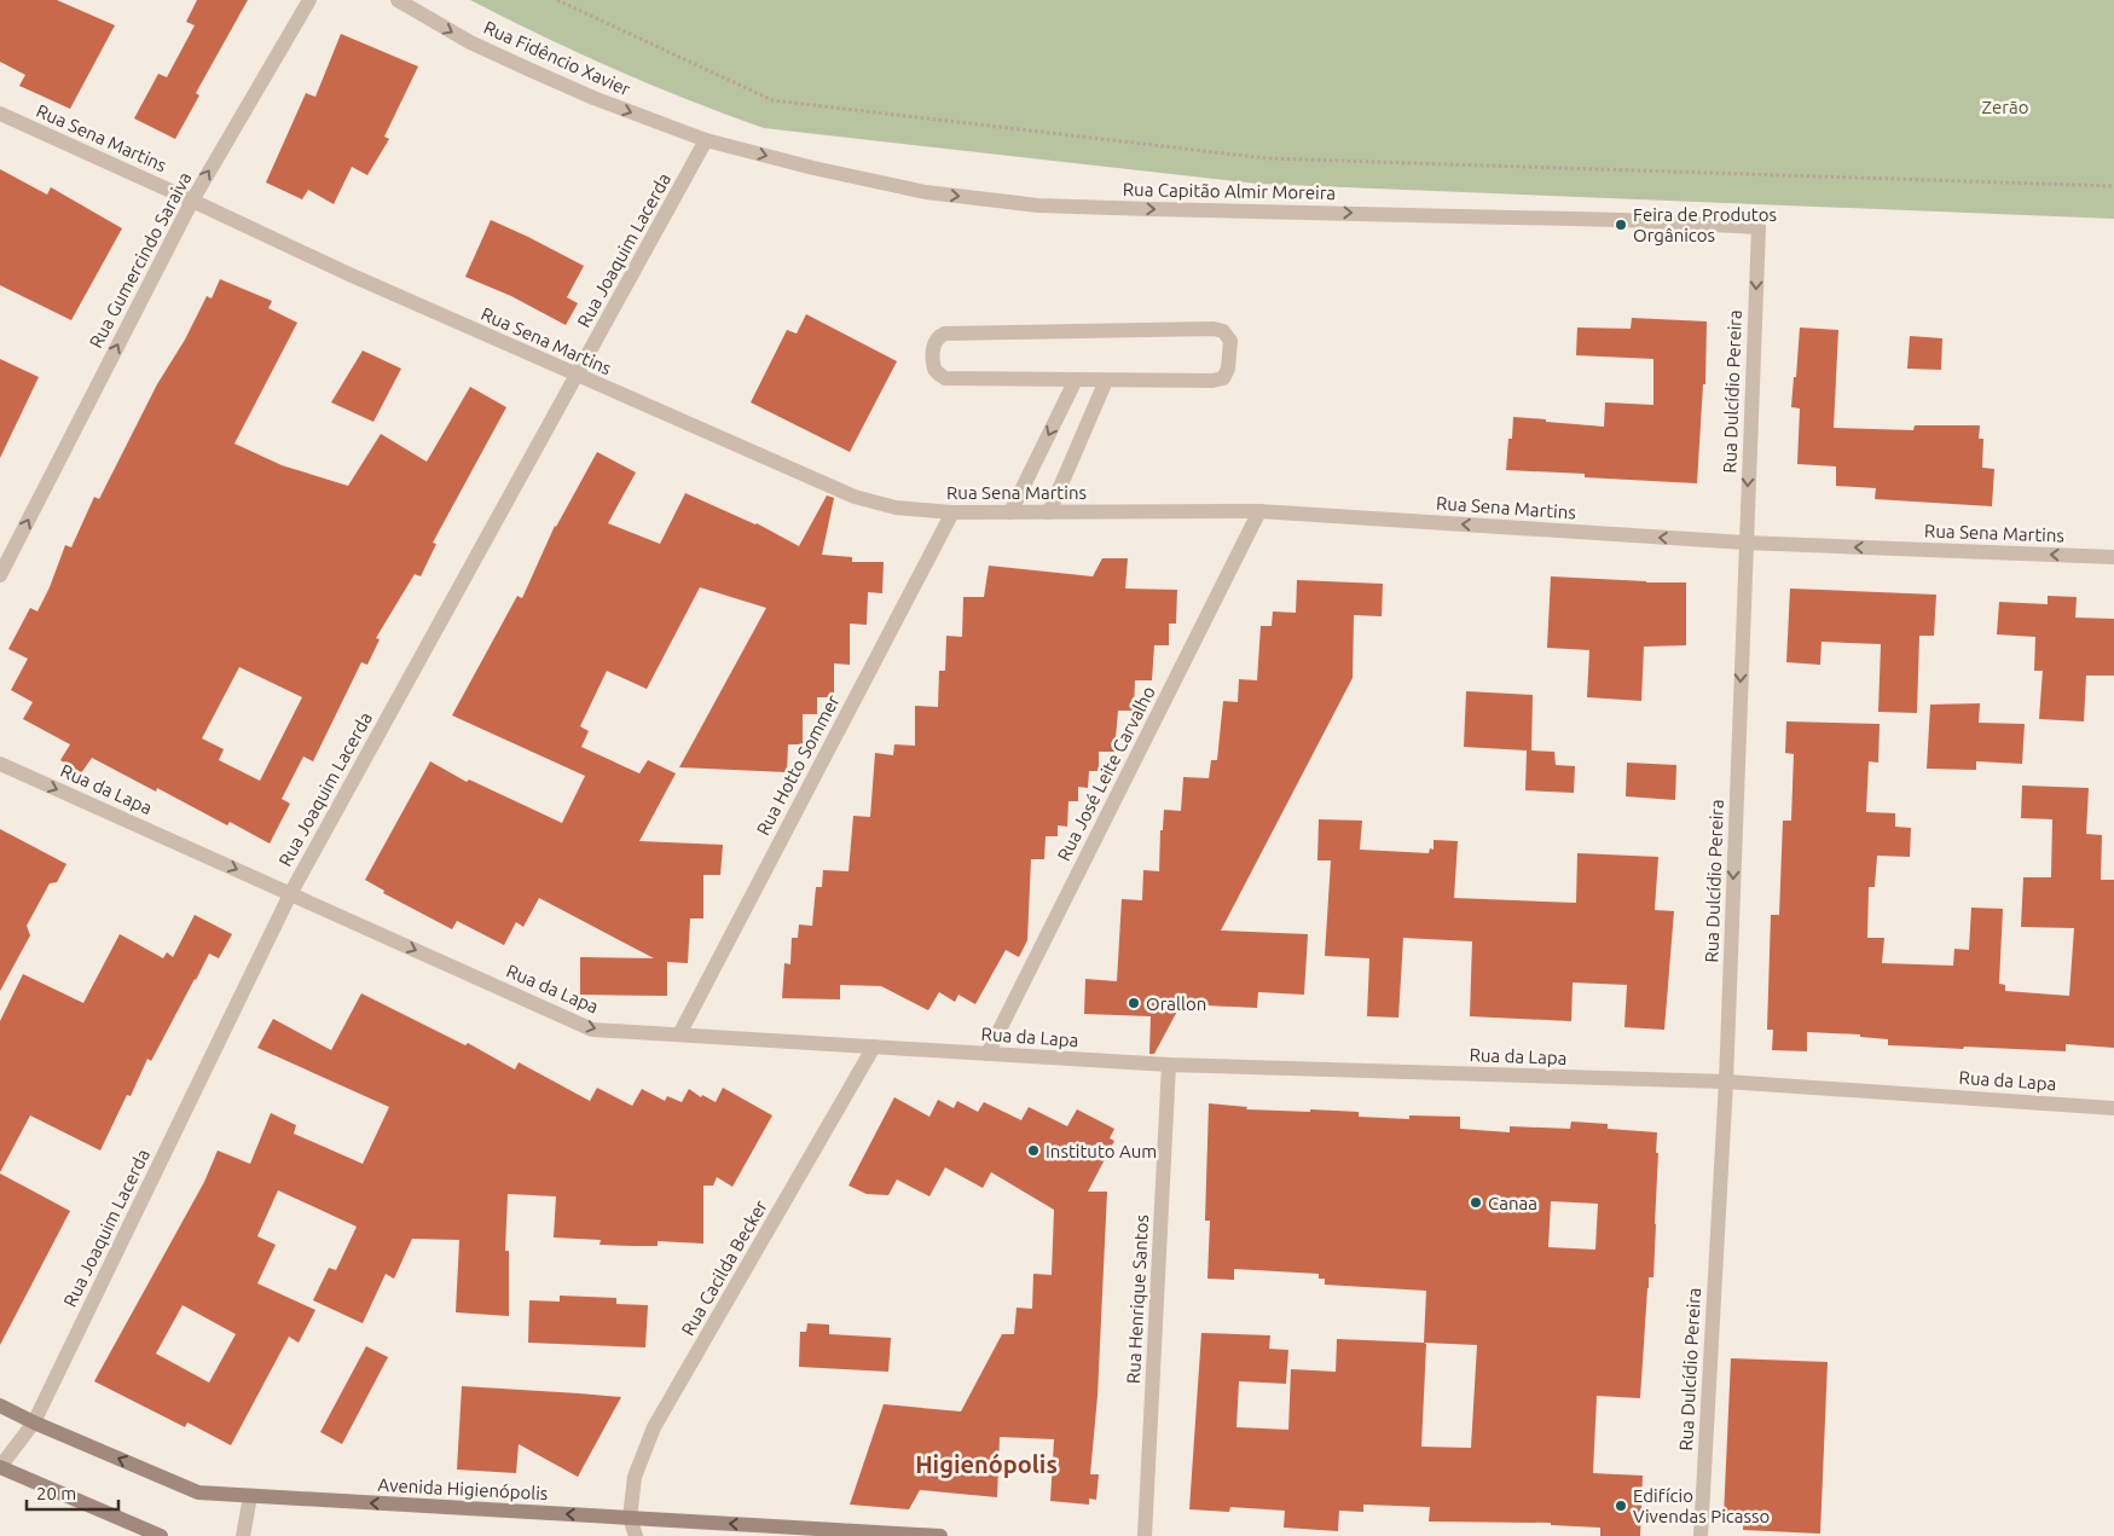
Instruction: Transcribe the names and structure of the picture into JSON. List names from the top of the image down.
{
  "streets": {
    "main road": ["Avenida Higienópolis"],
    "street": [
      "Rua Fidêncio Xavier",
      "Rua Sena Martins",
      "Rua Capitão Almir Moreira",
      "Rua Joaquim Lacerda",
      "Rua Gumercindo Saraiva",
      "Rua Dulcídio Pereira",
      "Rua Hotto Sommer",
      "Rua José Leite Carvalho",
      "Rua da Lapa",
      "Rua Cacilda Becker",
      "Rua Henrique Santos"
    ]
  },
  "crossings": [
    ["Rua Fidêncio Xavier", "Rua Capitão Almir Moreira"],
    ["Rua Fidêncio Xavier", "Rua Joaquim Lacerda"],
    ["Rua Sena Martins", "Rua Joaquim Lacerda"],
    ["Rua Sena Martins", "Rua Gumercindo Saraiva"],
    ["Rua Sena Martins", "Rua Dulcídio Pereira"],
    ["Rua Sena Martins", "Rua Hotto Sommer"],
    ["Rua Sena Martins", "Rua José Leite Carvalho"],
    ["Rua Capitão Almir Moreira", "Rua Joaquim Lacerda"],
    ["Rua Capitão Almir Moreira", "Rua Dulcídio Pereira"],
    ["Rua Joaquim Lacerda", "Rua da Lapa"],
    ["Rua Joaquim Lacerda", "Avenida Higienópolis"],
    ["Rua Dulcídio Pereira", "Rua da Lapa"],
    ["Rua Hotto Sommer", "Rua da Lapa"],
    ["Rua José Leite Carvalho", "Rua da Lapa"],
    ["Rua da Lapa", "Rua Cacilda Becker"],
    ["Rua da Lapa", "Rua Henrique Santos"],
    ["Rua Cacilda Becker", "Avenida Higienópolis"]
  ],
  "one_way": [
    "Rua Fidêncio Xavier",
    "Rua Sena Martins",
    "Rua Capitão Almir Moreira",
    "Rua Gumercindo Saraiva",
    "Rua Dulcídio Pereira",
    "Avenida Higienópolis"
  ],
  "districts": ["Higienópolis"],
  "parks": ["Zerão"],
  "places": [
    "Feira de Produtos Orgânicos",
    "Orallon",
    "Instituto Aum",
    "Canaa",
    "Edifício Vivendas Picasso"
  ],
  "scale_bar": "20 m"
}
